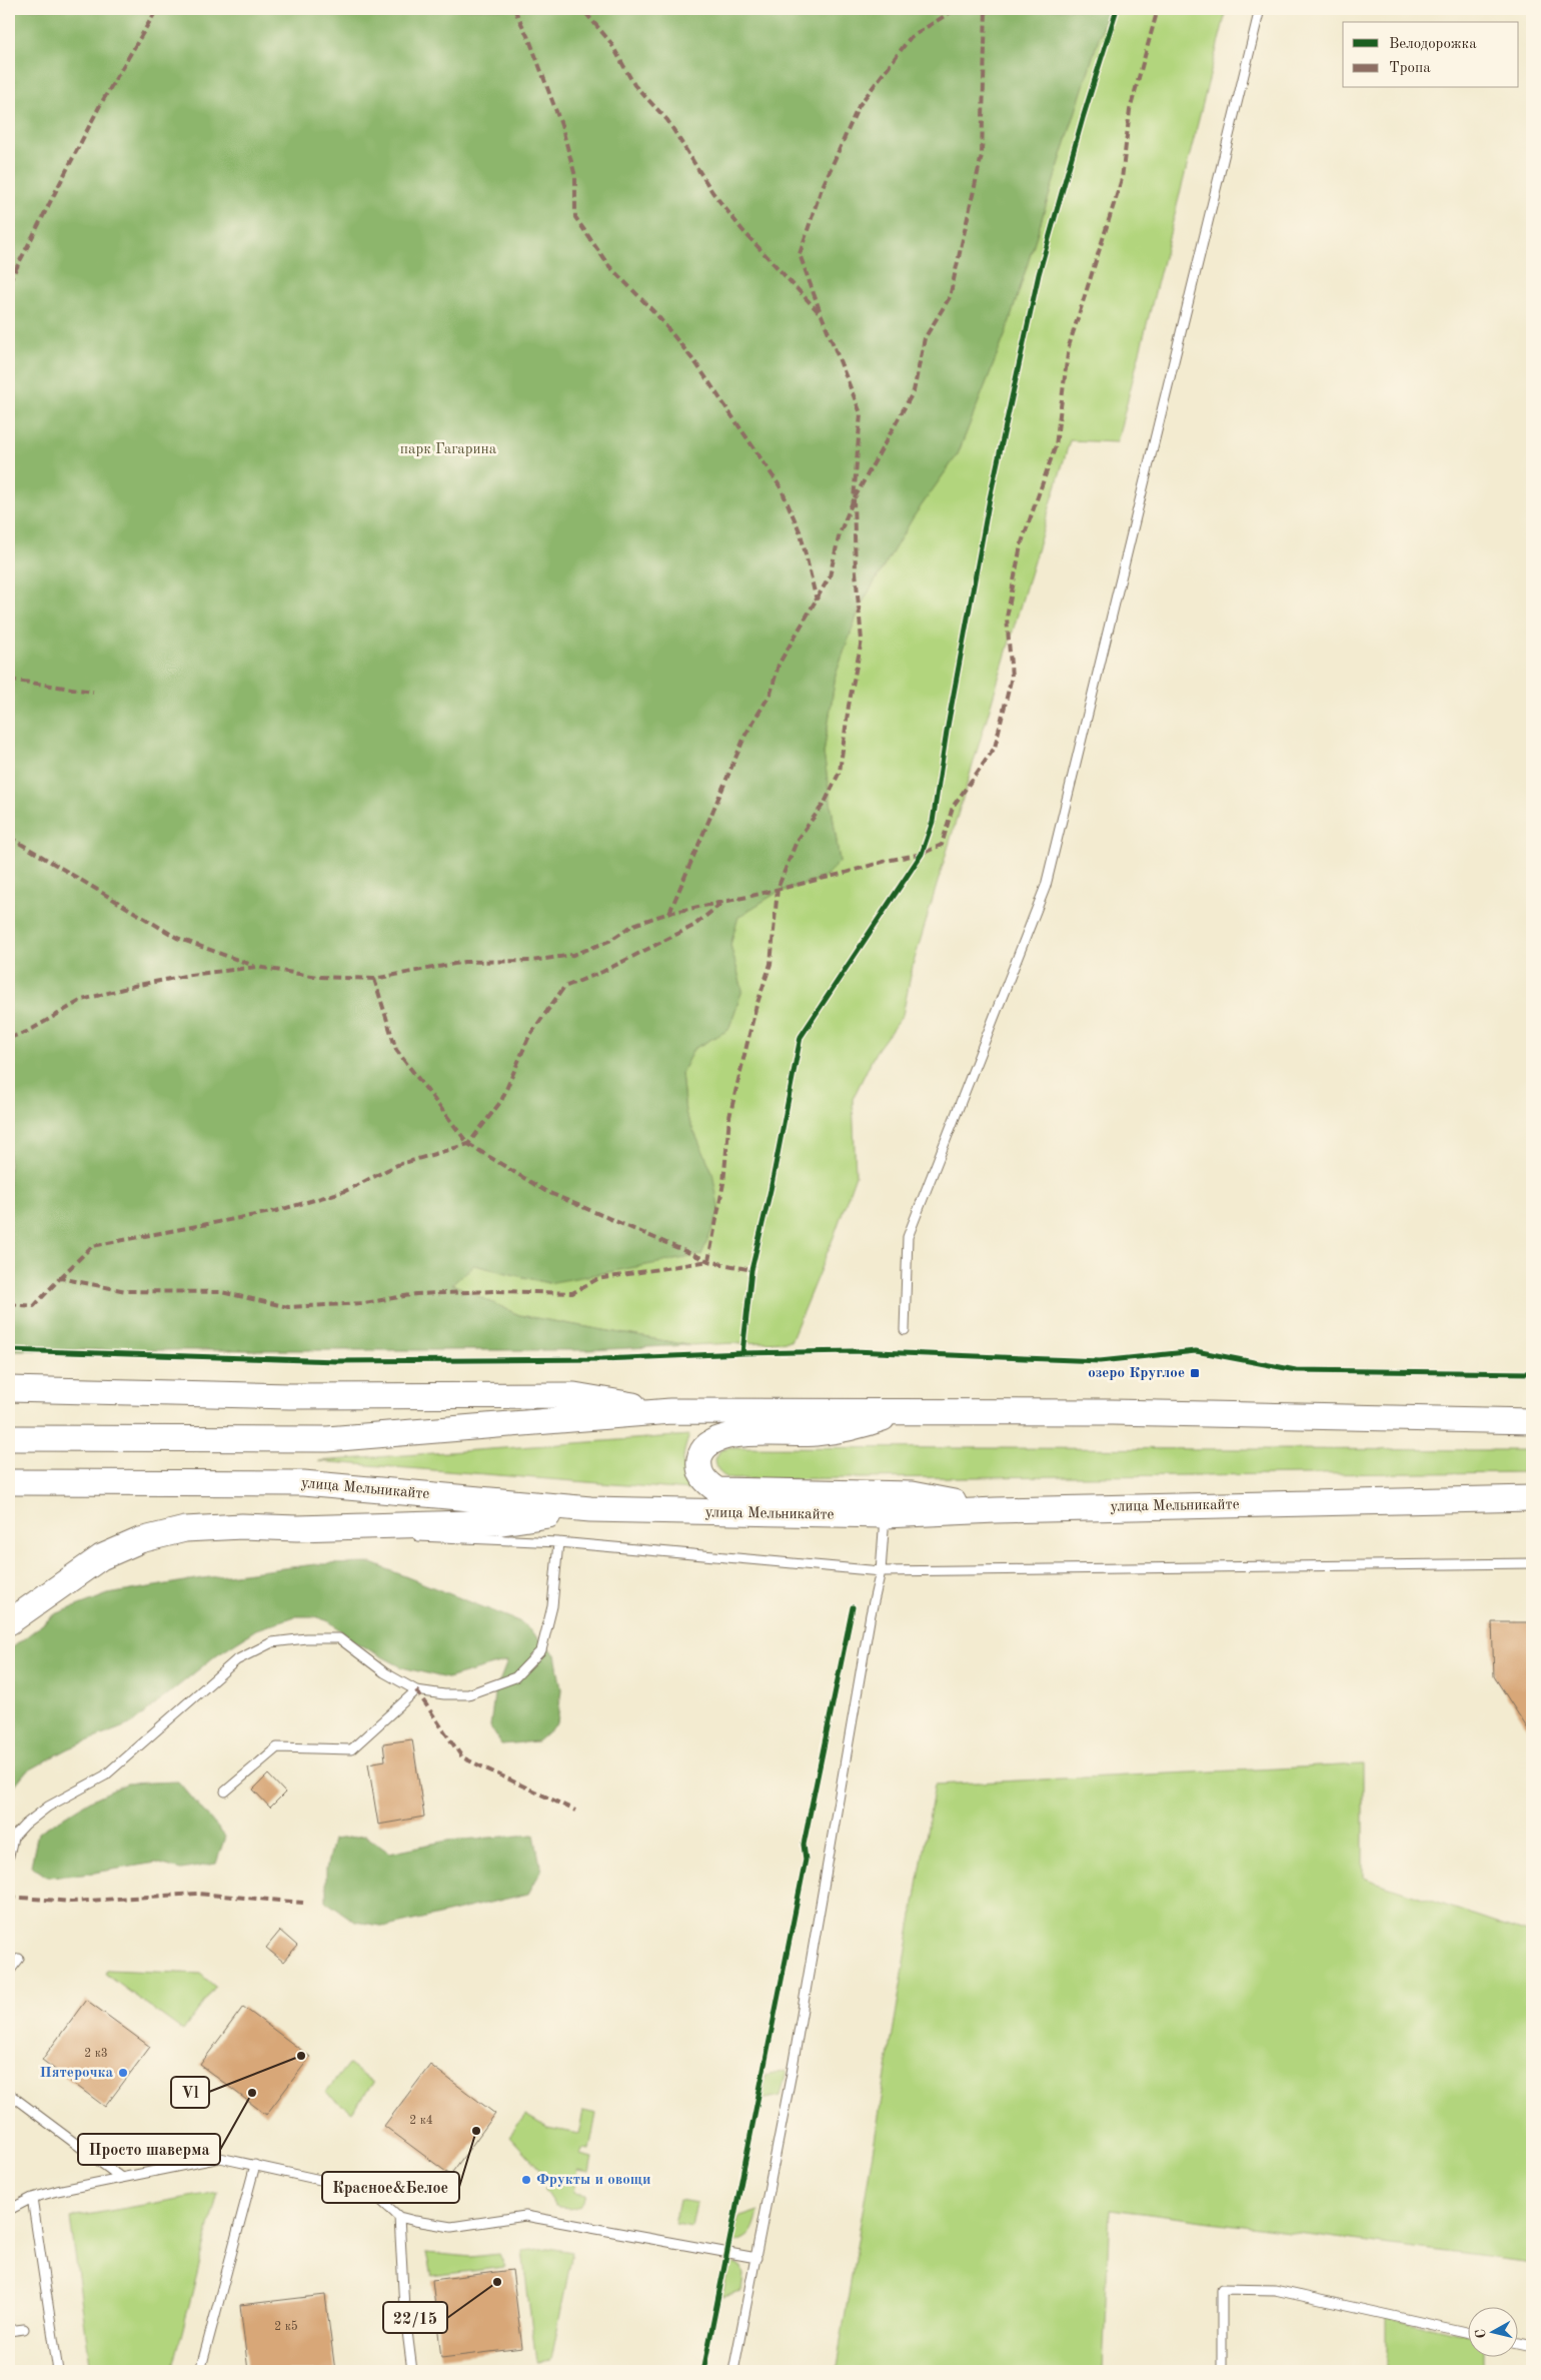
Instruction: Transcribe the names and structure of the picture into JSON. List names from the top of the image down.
{
  "streets": {
    "main road": ["улица Мельникайте"]
  },
  "parks": ["парк Гагарина"],
  "places": {
    "transit": ["озеро Круглое"],
    "other": [
      "Vl",
      "Пятерочка",
      "Просто шаверма",
      "Красное&Белое",
      "Фрукты и овощи",
      "22/15"
    ]
  },
  "house_numbers": ["2 к3", "2 к4", "2 к5"],
  "legend": ["Велодорожка", "Тропа"],
  "north": "left"
}
